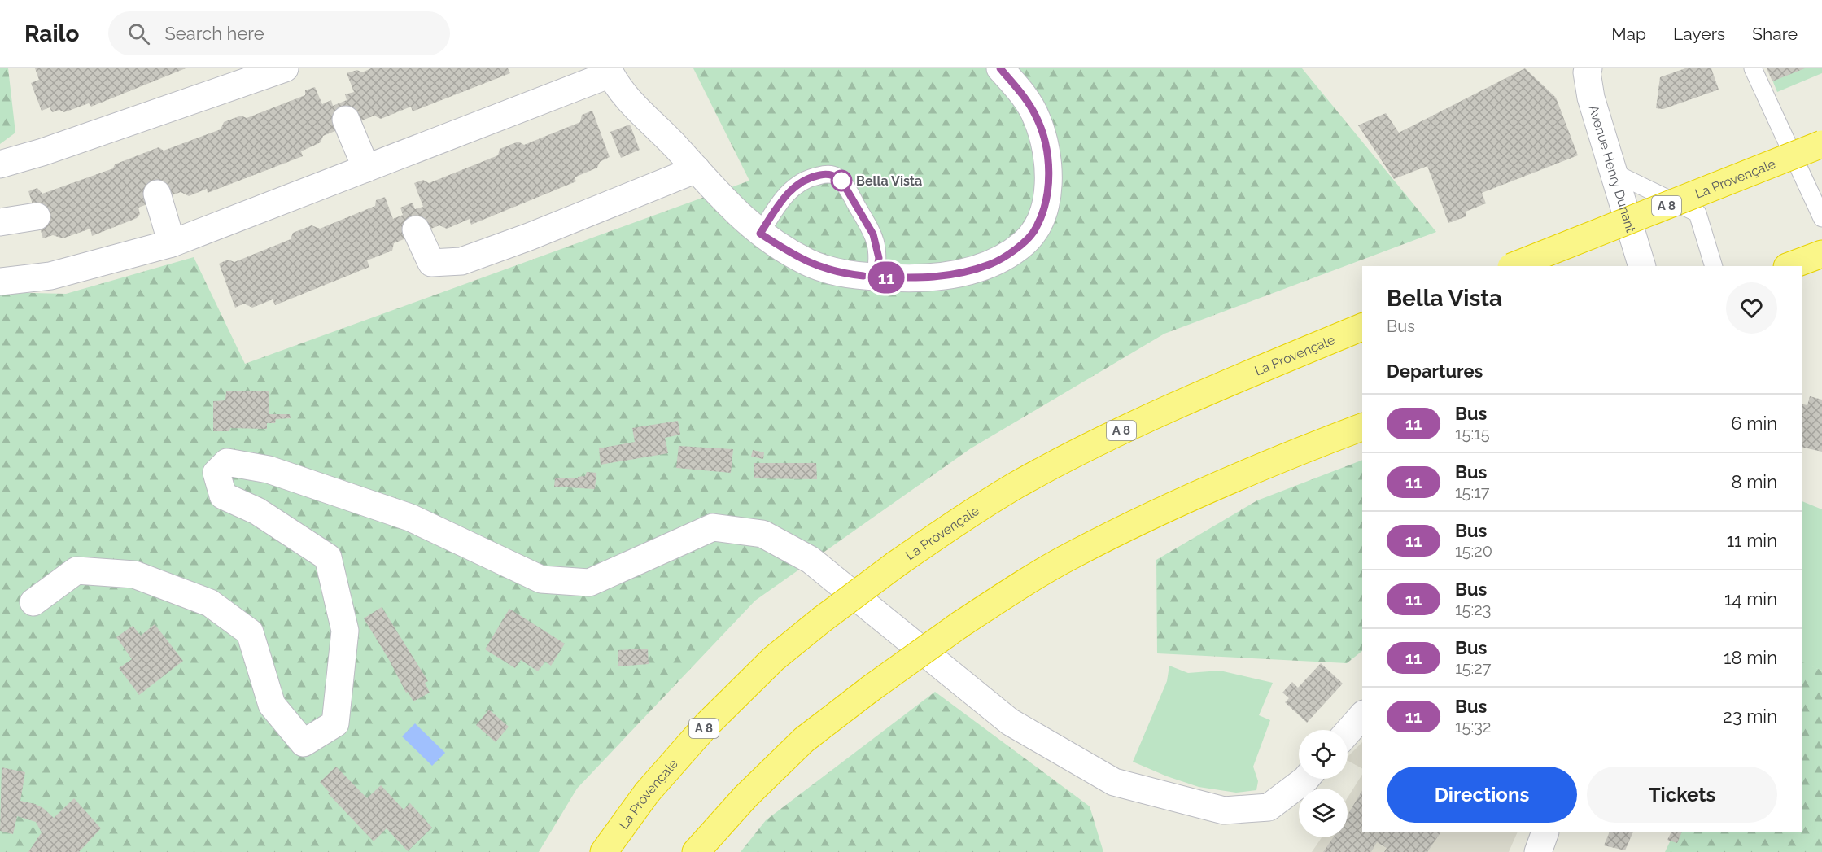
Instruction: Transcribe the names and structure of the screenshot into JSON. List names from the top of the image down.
{
  "streets": {
    "highway": ["La Provençale", "A 8"],
    "street": ["Avenue Henry Dunant"]
  },
  "places": ["Bella Vista"],
  "lines": ["bus line 11"],
  "page": {
    "header": "Railo",
    "search": "Search here",
    "nav": ["Map", "Layers", "Share"],
    "on_map": "11",
    "heading": [
      ["Bella Vista", "Bus"],
      "Departures"
    ],
    "list": [
      {
        "mark": "11",
        "name": "Bus",
        "note": "15:15",
        "value": "6 min"
      },
      {
        "mark": "11",
        "name": "Bus",
        "note": "15:17",
        "value": "8 min"
      },
      {
        "mark": "11",
        "name": "Bus",
        "note": "15:20",
        "value": "11 min"
      },
      {
        "mark": "11",
        "name": "Bus",
        "note": "15:23",
        "value": "14 min"
      },
      {
        "mark": "11",
        "name": "Bus",
        "note": "15:27",
        "value": "18 min"
      },
      {
        "mark": "11",
        "name": "Bus",
        "note": "15:32",
        "value": "23 min"
      }
    ],
    "buttons": ["Directions", "Tickets"]
  }
}
